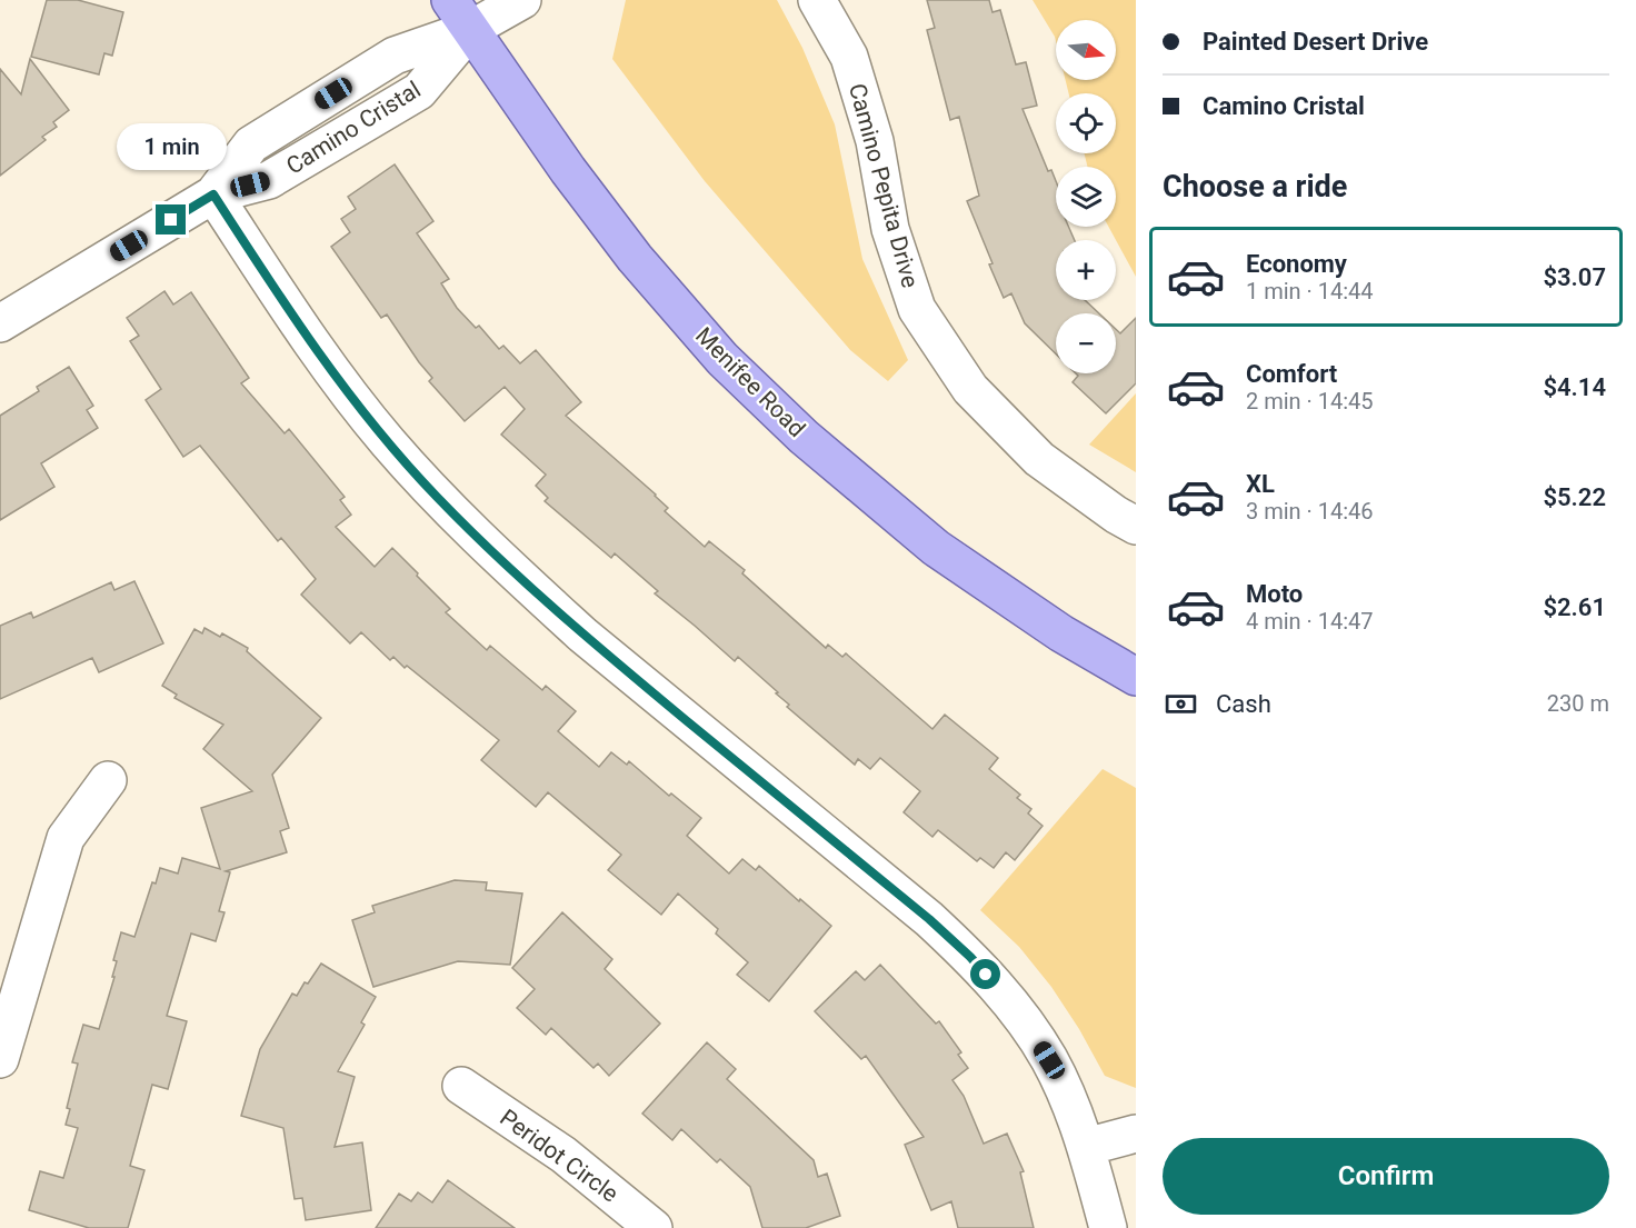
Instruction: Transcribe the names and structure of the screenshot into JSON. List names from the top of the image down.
{
  "streets": {
    "main road": ["Menifee Road"],
    "street": ["Camino Cristal", "Camino Pepita Drive", "Peridot Circle"]
  },
  "crossings": [
    ["Camino Cristal", "Menifee Road"]
  ],
  "north": "right",
  "page": {
    "banner": ["Painted Desert Drive", "Camino Cristal"],
    "map_buttons": ["+", "−"],
    "bubble": "1 min",
    "heading": "Choose a ride",
    "list": [
      {
        "name": "Economy",
        "note": "1 min · 14:44",
        "value": "$3.07"
      },
      {
        "name": "Comfort",
        "note": "2 min · 14:45",
        "value": "$4.14"
      },
      {
        "name": "XL",
        "note": "3 min · 14:46",
        "value": "$5.22"
      },
      {
        "name": "Moto",
        "note": "4 min · 14:47",
        "value": "$2.61"
      }
    ],
    "pay": ["Cash", "230 m"],
    "buttons": "Confirm"
  }
}
